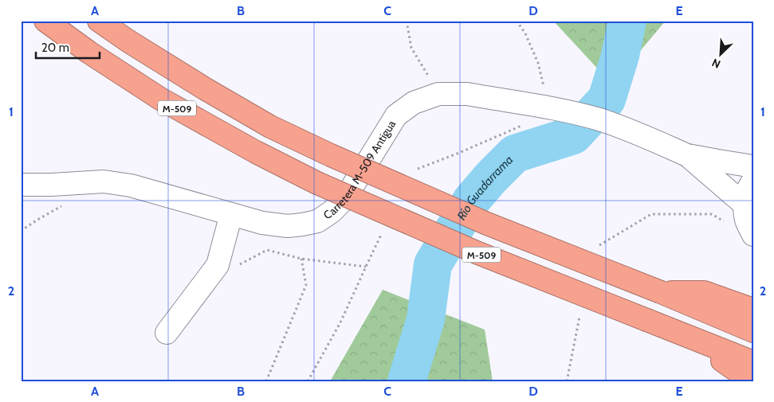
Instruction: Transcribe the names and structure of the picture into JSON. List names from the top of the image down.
{
  "streets": {
    "highway": ["M-509"],
    "street": ["Carretera M-509 Antigua"]
  },
  "water": ["Río Guadarrama"],
  "scale_bar": "20 m",
  "north": "bottom left",
  "grid": {
    "columns": [
      "A",
      "B",
      "C",
      "D",
      "E"
    ],
    "rows": ["1", "2"]
  }
}
